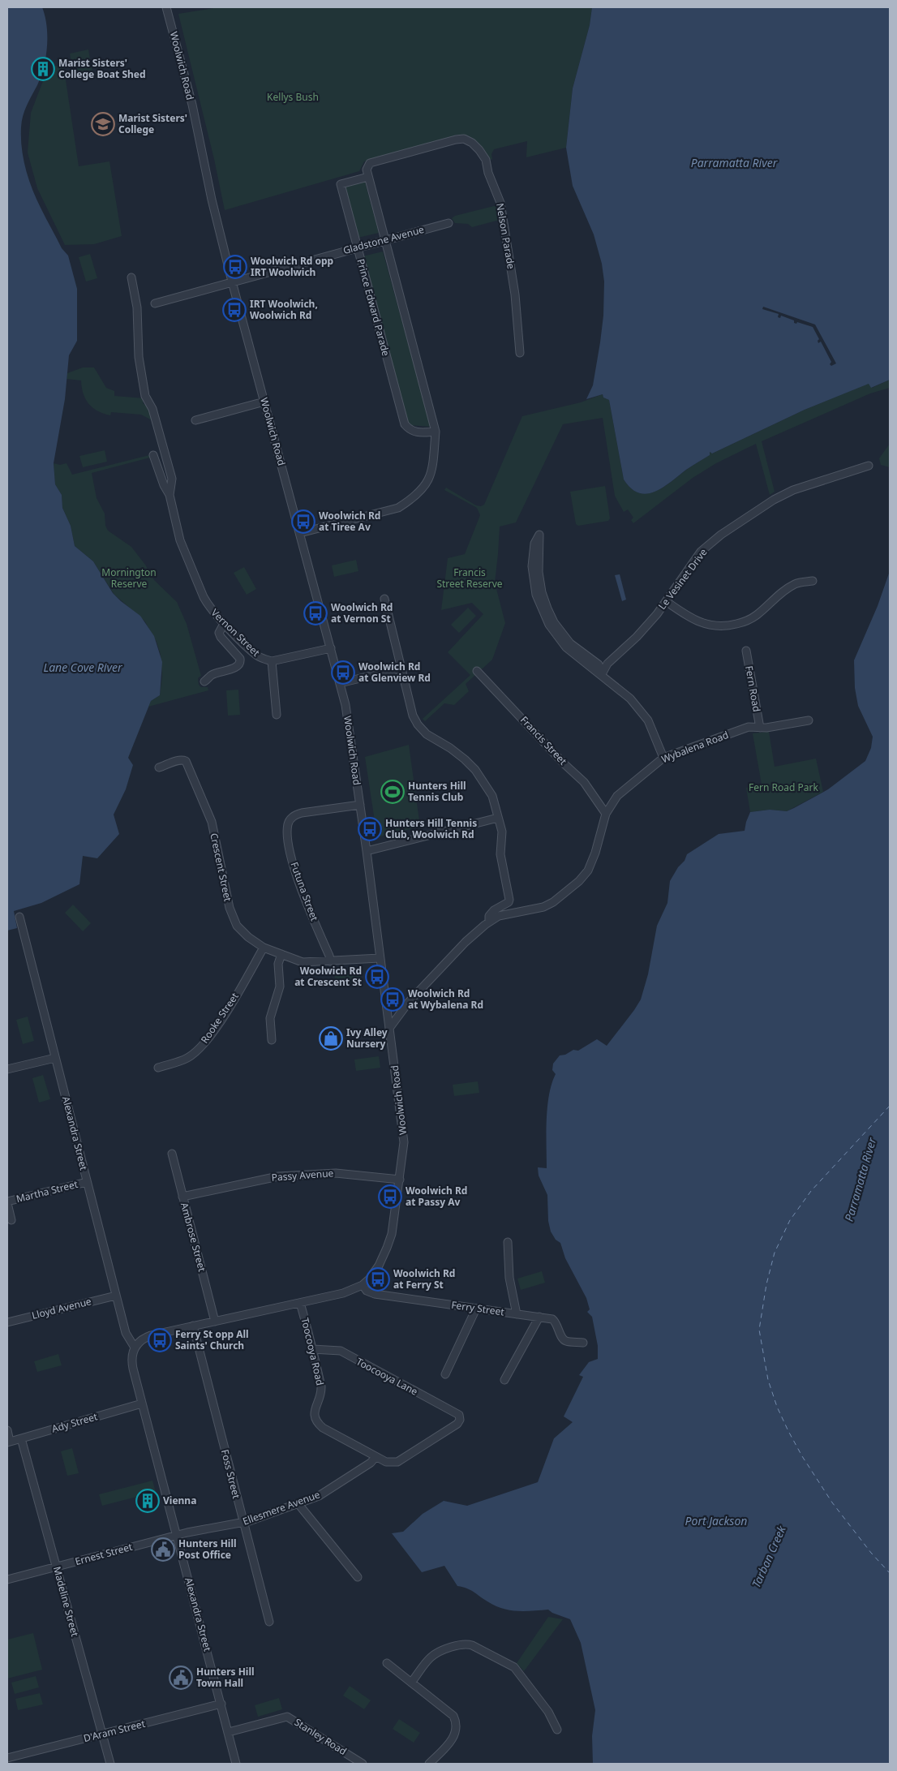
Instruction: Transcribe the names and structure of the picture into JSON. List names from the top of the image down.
{
  "streets": {
    "street": [
      "Woolwich Road",
      "Nelson Parade",
      "Gladstone Avenue",
      "Prince Edward Parade",
      "Le Vesinet Drive",
      "Vernon Street",
      "Fern Road",
      "Francis Street",
      "Wybalena Road",
      "Crescent Street",
      "Futuna Street",
      "Rooke Street",
      "Alexandra Street",
      "Passy Avenue",
      "Martha Street",
      "Ambrose Street",
      "Lloyd Avenue",
      "Ferry Street",
      "Toocooya Road",
      "Toocooya Lane",
      "Ady Street",
      "Foss Street",
      "Ellesmere Avenue",
      "Ernest Street",
      "Madeline Street",
      "D'Aram Street",
      "Stanley Road"
    ]
  },
  "crossings": [
    ["Woolwich Road", "Gladstone Avenue"],
    ["Woolwich Road", "Vernon Street"],
    ["Woolwich Road", "Wybalena Road"],
    ["Woolwich Road", "Crescent Street"],
    ["Woolwich Road", "Futuna Street"],
    ["Woolwich Road", "Alexandra Street"],
    ["Woolwich Road", "Passy Avenue"],
    ["Woolwich Road", "Ambrose Street"],
    ["Woolwich Road", "Ferry Street"],
    ["Woolwich Road", "Toocooya Road"],
    ["Woolwich Road", "Foss Street"],
    ["Nelson Parade", "Prince Edward Parade"],
    ["Gladstone Avenue", "Prince Edward Parade"],
    ["Fern Road", "Wybalena Road"],
    ["Francis Street", "Wybalena Road"],
    ["Crescent Street", "Futuna Street"],
    ["Crescent Street", "Rooke Street"],
    ["Alexandra Street", "Martha Street"],
    ["Alexandra Street", "Lloyd Avenue"],
    ["Alexandra Street", "Ady Street"],
    ["Alexandra Street", "Ellesmere Avenue"],
    ["Alexandra Street", "Ernest Street"],
    ["Alexandra Street", "D'Aram Street"],
    ["Alexandra Street", "Stanley Road"],
    ["Passy Avenue", "Ambrose Street"],
    ["Toocooya Road", "Toocooya Lane"],
    ["Toocooya Road", "Ellesmere Avenue"],
    ["Ady Street", "Madeline Street"],
    ["Foss Street", "Ellesmere Avenue"],
    ["Ellesmere Avenue", "Ernest Street"],
    ["Ernest Street", "Madeline Street"],
    ["Madeline Street", "D'Aram Street"]
  ],
  "water": [
    "Parramatta River",
    "Lane Cove River",
    "Port Jackson",
    "Tarban Creek"
  ],
  "parks": [
    "Kellys Bush",
    "Mornington Reserve",
    "Francis Street Reserve",
    "Fern Road Park"
  ],
  "places": {
    "building": ["Marist Sisters' College Boat Shed", "Vienna"],
    "school or university": ["Marist Sisters' College"],
    "bus stop": [
      "Woolwich Rd opp IRT Woolwich",
      "IRT Woolwich, Woolwich Rd",
      "Woolwich Rd at Tiree Av",
      "Woolwich Rd at Vernon St",
      "Woolwich Rd at Glenview Rd",
      "Hunters Hill Tennis Club, Woolwich Rd",
      "Woolwich Rd at Crescent St",
      "Woolwich Rd at Wybalena Rd",
      "Woolwich Rd at Passy Av",
      "Woolwich Rd at Ferry St",
      "Ferry St opp All Saints' Church"
    ],
    "sports": ["Hunters Hill Tennis Club"],
    "shop": ["Ivy Alley Nursery"],
    "public building": ["Hunters Hill Post Office", "Hunters Hill Town Hall"]
  }
}
